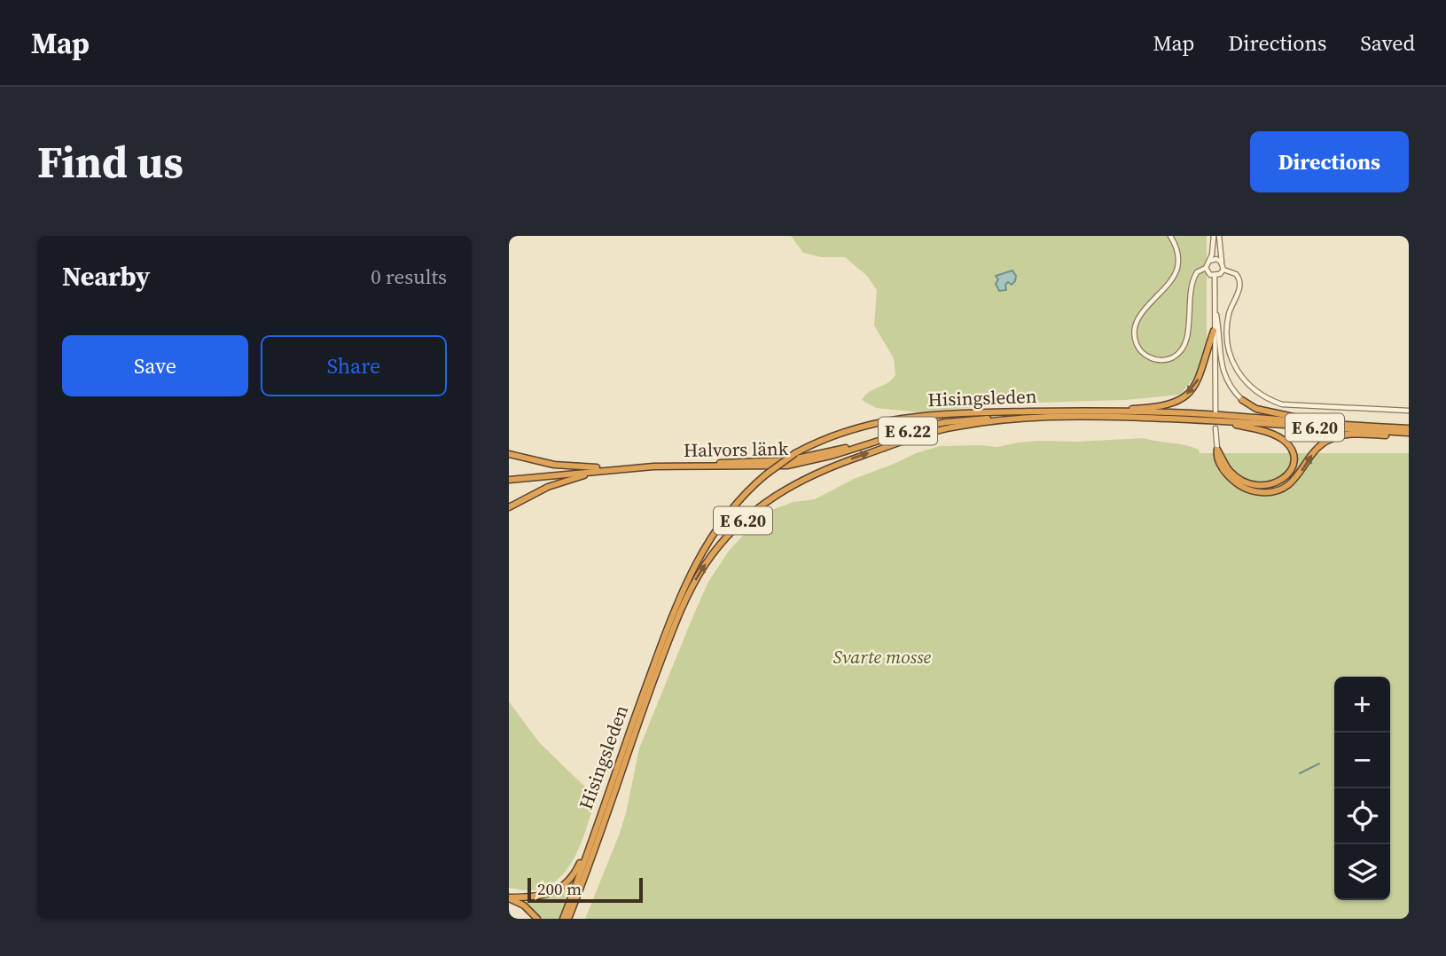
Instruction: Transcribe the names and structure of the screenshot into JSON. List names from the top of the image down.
{
  "streets": {
    "highway": [
      "Hisingsleden",
      "E 6.20",
      "E 6.22",
      "Halvors länk"
    ]
  },
  "crossings": [
    ["Hisingsleden", "E 6.20"],
    ["Hisingsleden", "Halvors länk"],
    ["E 6.22", "Halvors länk"]
  ],
  "parks": ["Svarte mosse"],
  "scale_bar": "200 m",
  "page": {
    "header": "Map",
    "nav": ["Map", "Directions", "Saved"],
    "buttons": [
      "Directions",
      ["Save", "Share"]
    ],
    "title": "Find us",
    "heading": ["Nearby", "0 results"],
    "map_buttons": ["+", "−"],
    "scale": "200 m"
  }
}
